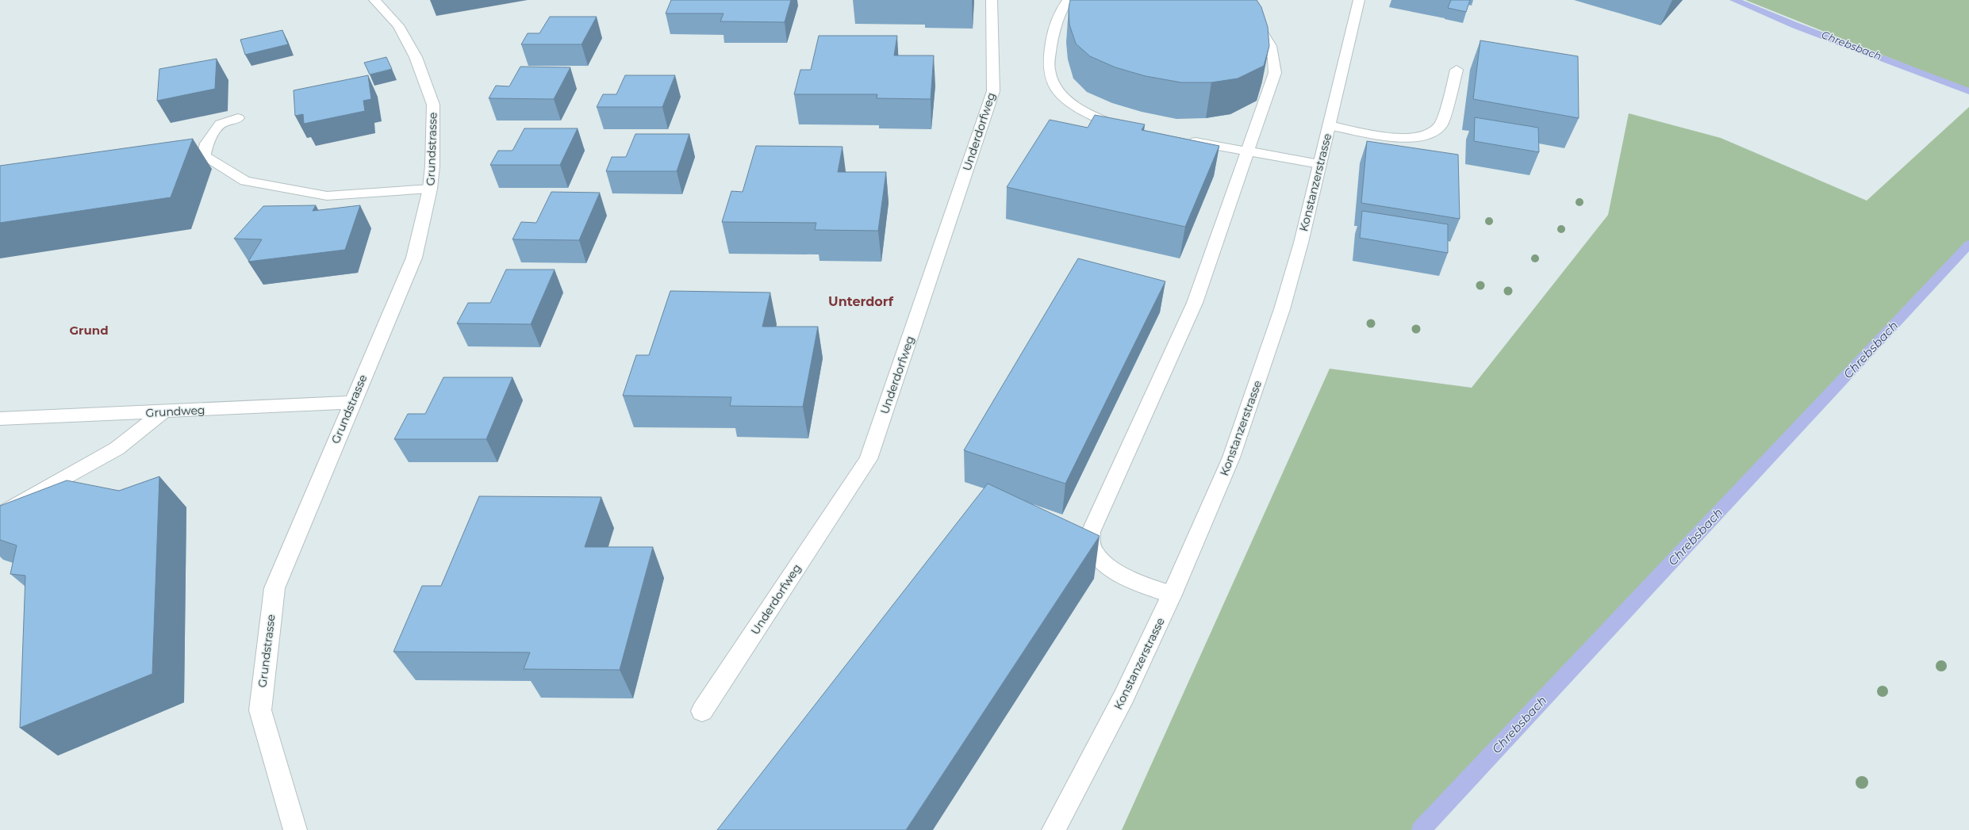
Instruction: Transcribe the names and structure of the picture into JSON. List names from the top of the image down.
{
  "streets": {
    "street": [
      "Underdorfweg",
      "Grundstrasse",
      "Konstanzerstrasse",
      "Grundweg"
    ]
  },
  "crossings": [
    ["Grundstrasse", "Grundweg"]
  ],
  "districts": ["Unterdorf", "Grund"],
  "water": ["Chrebsbach"]
}
